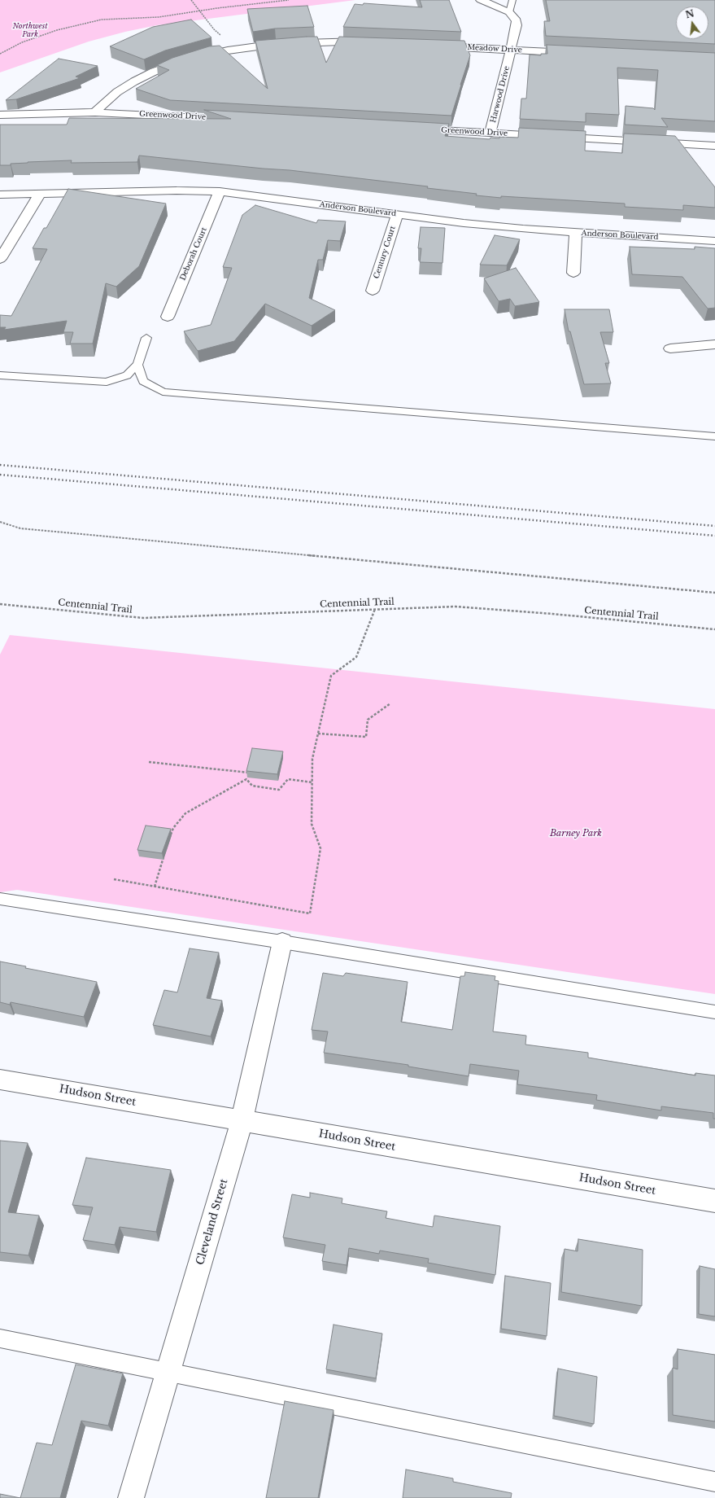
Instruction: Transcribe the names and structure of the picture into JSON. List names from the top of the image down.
{
  "streets": {
    "street": [
      "Meadow Drive",
      "Harwood Drive",
      "Greenwood Drive",
      "Anderson Boulevard",
      "Century Court",
      "Deborah Court",
      "Hudson Street",
      "Cleveland Street"
    ],
    "path": ["Centennial Trail"]
  },
  "crossings": [
    ["Meadow Drive", "Harwood Drive"],
    ["Harwood Drive", "Greenwood Drive"],
    ["Anderson Boulevard", "Century Court"],
    ["Anderson Boulevard", "Deborah Court"],
    ["Hudson Street", "Cleveland Street"]
  ],
  "parks": ["Northwest Park", "Barney Park"],
  "north": "top"
}
